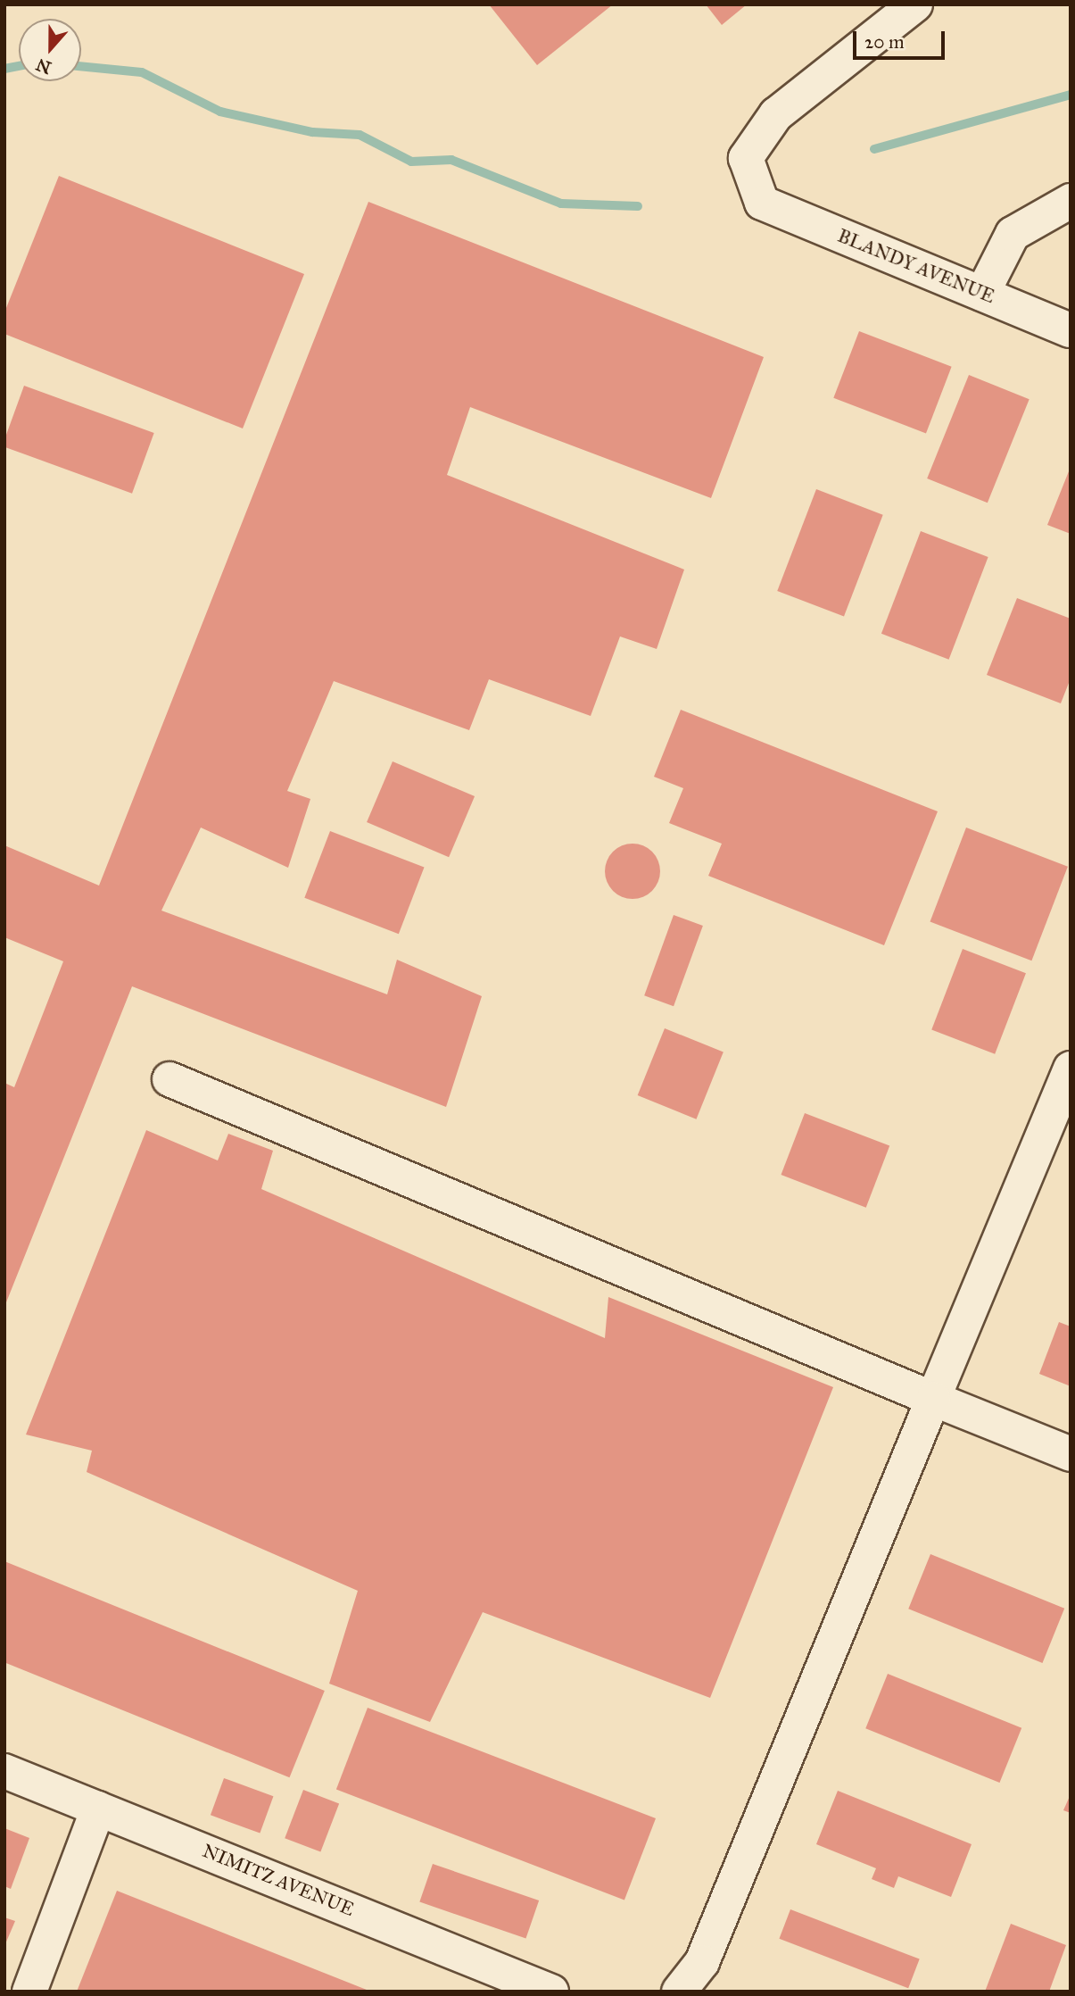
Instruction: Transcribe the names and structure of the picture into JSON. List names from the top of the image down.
{
  "streets": {
    "lane": ["BLANDY AVENUE", "NIMITZ AVENUE"]
  },
  "scale_bar": "20 m",
  "north": "bottom"
}
